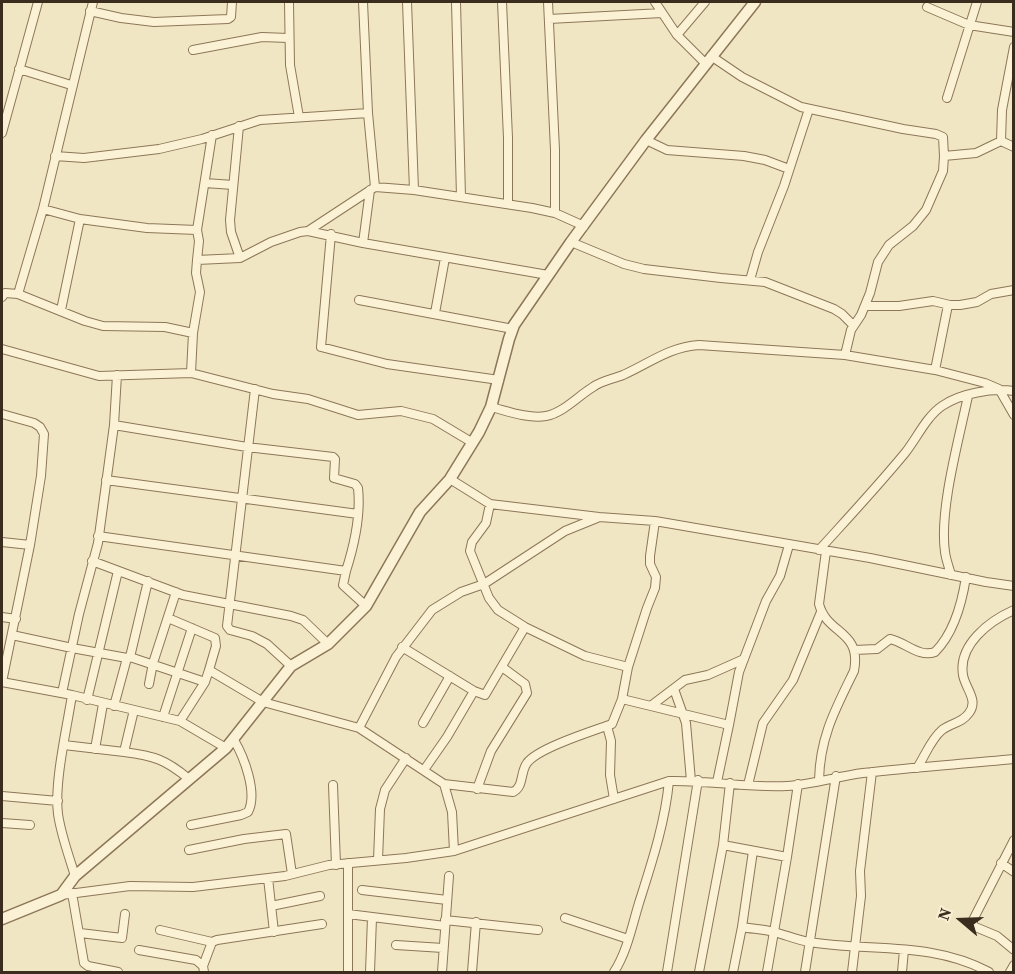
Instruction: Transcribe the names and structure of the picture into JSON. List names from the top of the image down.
{
  "north": "left"
}
